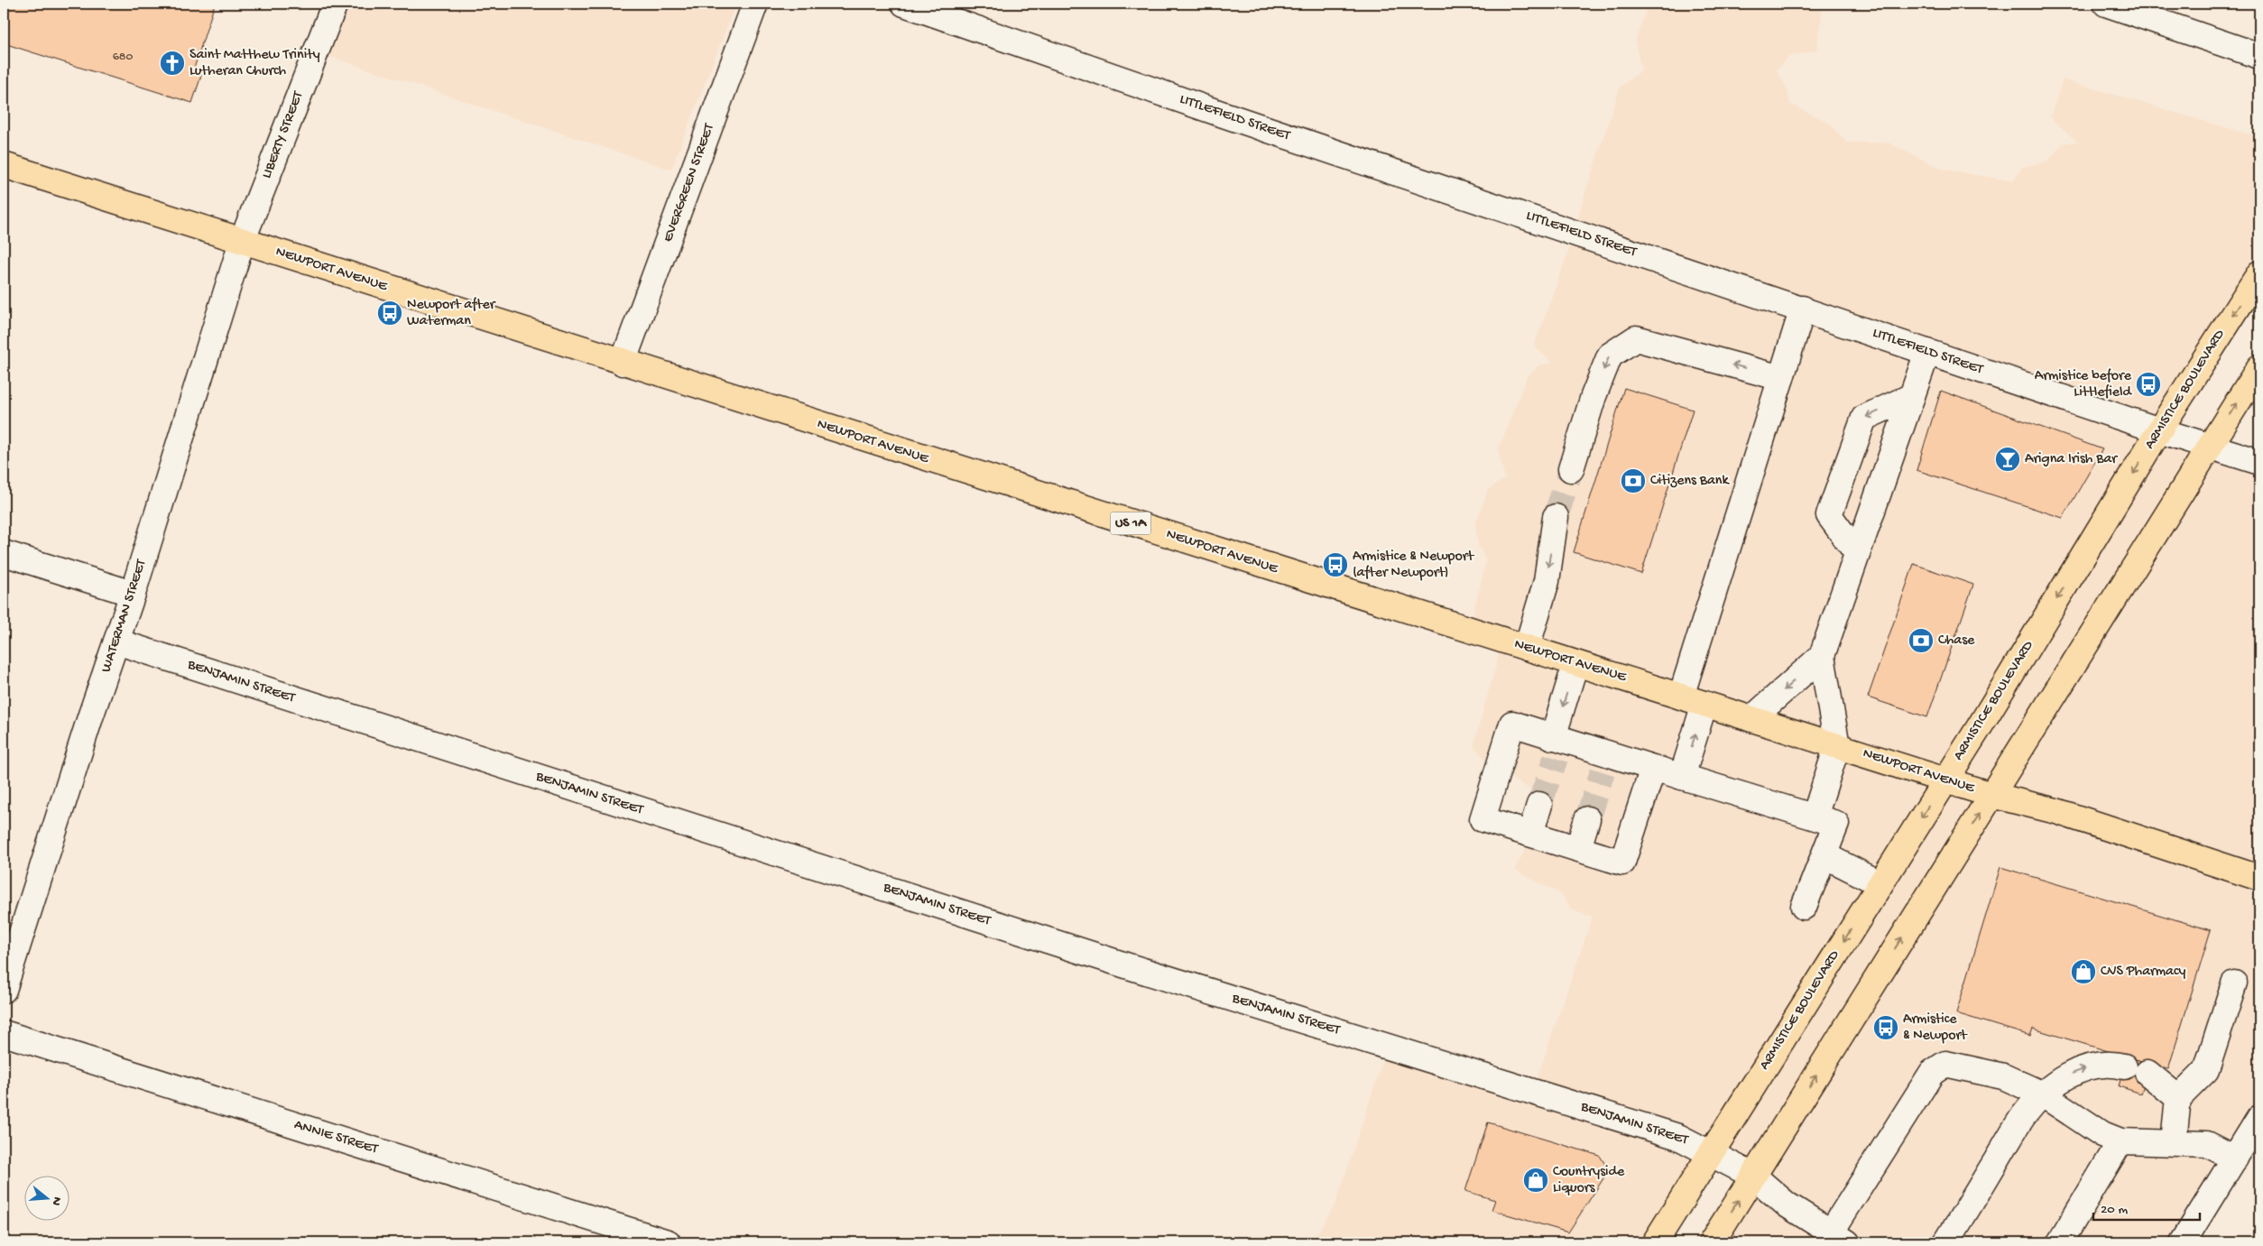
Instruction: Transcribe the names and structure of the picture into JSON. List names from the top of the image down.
{
  "streets": {
    "main road": ["NEWPORT AVENUE", "ARMISTICE BOULEVARD", "US 1A"],
    "street": [
      "LITTLEFIELD STREET",
      "LIBERTY STREET",
      "EVERGREEN STREET",
      "WATERMAN STREET",
      "BENJAMIN STREET",
      "ANNIE STREET"
    ]
  },
  "crossings": [
    ["LITTLEFIELD STREET", "ARMISTICE BOULEVARD"],
    ["LIBERTY STREET", "NEWPORT AVENUE"],
    ["LIBERTY STREET", "WATERMAN STREET"],
    ["EVERGREEN STREET", "NEWPORT AVENUE"],
    ["NEWPORT AVENUE", "ARMISTICE BOULEVARD"],
    ["NEWPORT AVENUE", "WATERMAN STREET"],
    ["ARMISTICE BOULEVARD", "BENJAMIN STREET"],
    ["WATERMAN STREET", "BENJAMIN STREET"]
  ],
  "places": {
    "church": ["Saint Matthew Trinity Lutheran Church"],
    "bus stop": [
      "Newport after Waterman",
      "Armistice before Littlefield",
      "Armistice & Newport (after Newport)",
      "Armistice & Newport"
    ],
    "bar": ["Arigna Irish Bar"],
    "bank": ["Citizens Bank", "Chase"],
    "shop": ["CVS Pharmacy", "Countryside Liquors"]
  },
  "house_numbers": ["680"],
  "scale_bar": "20 m",
  "north": "right"
}
